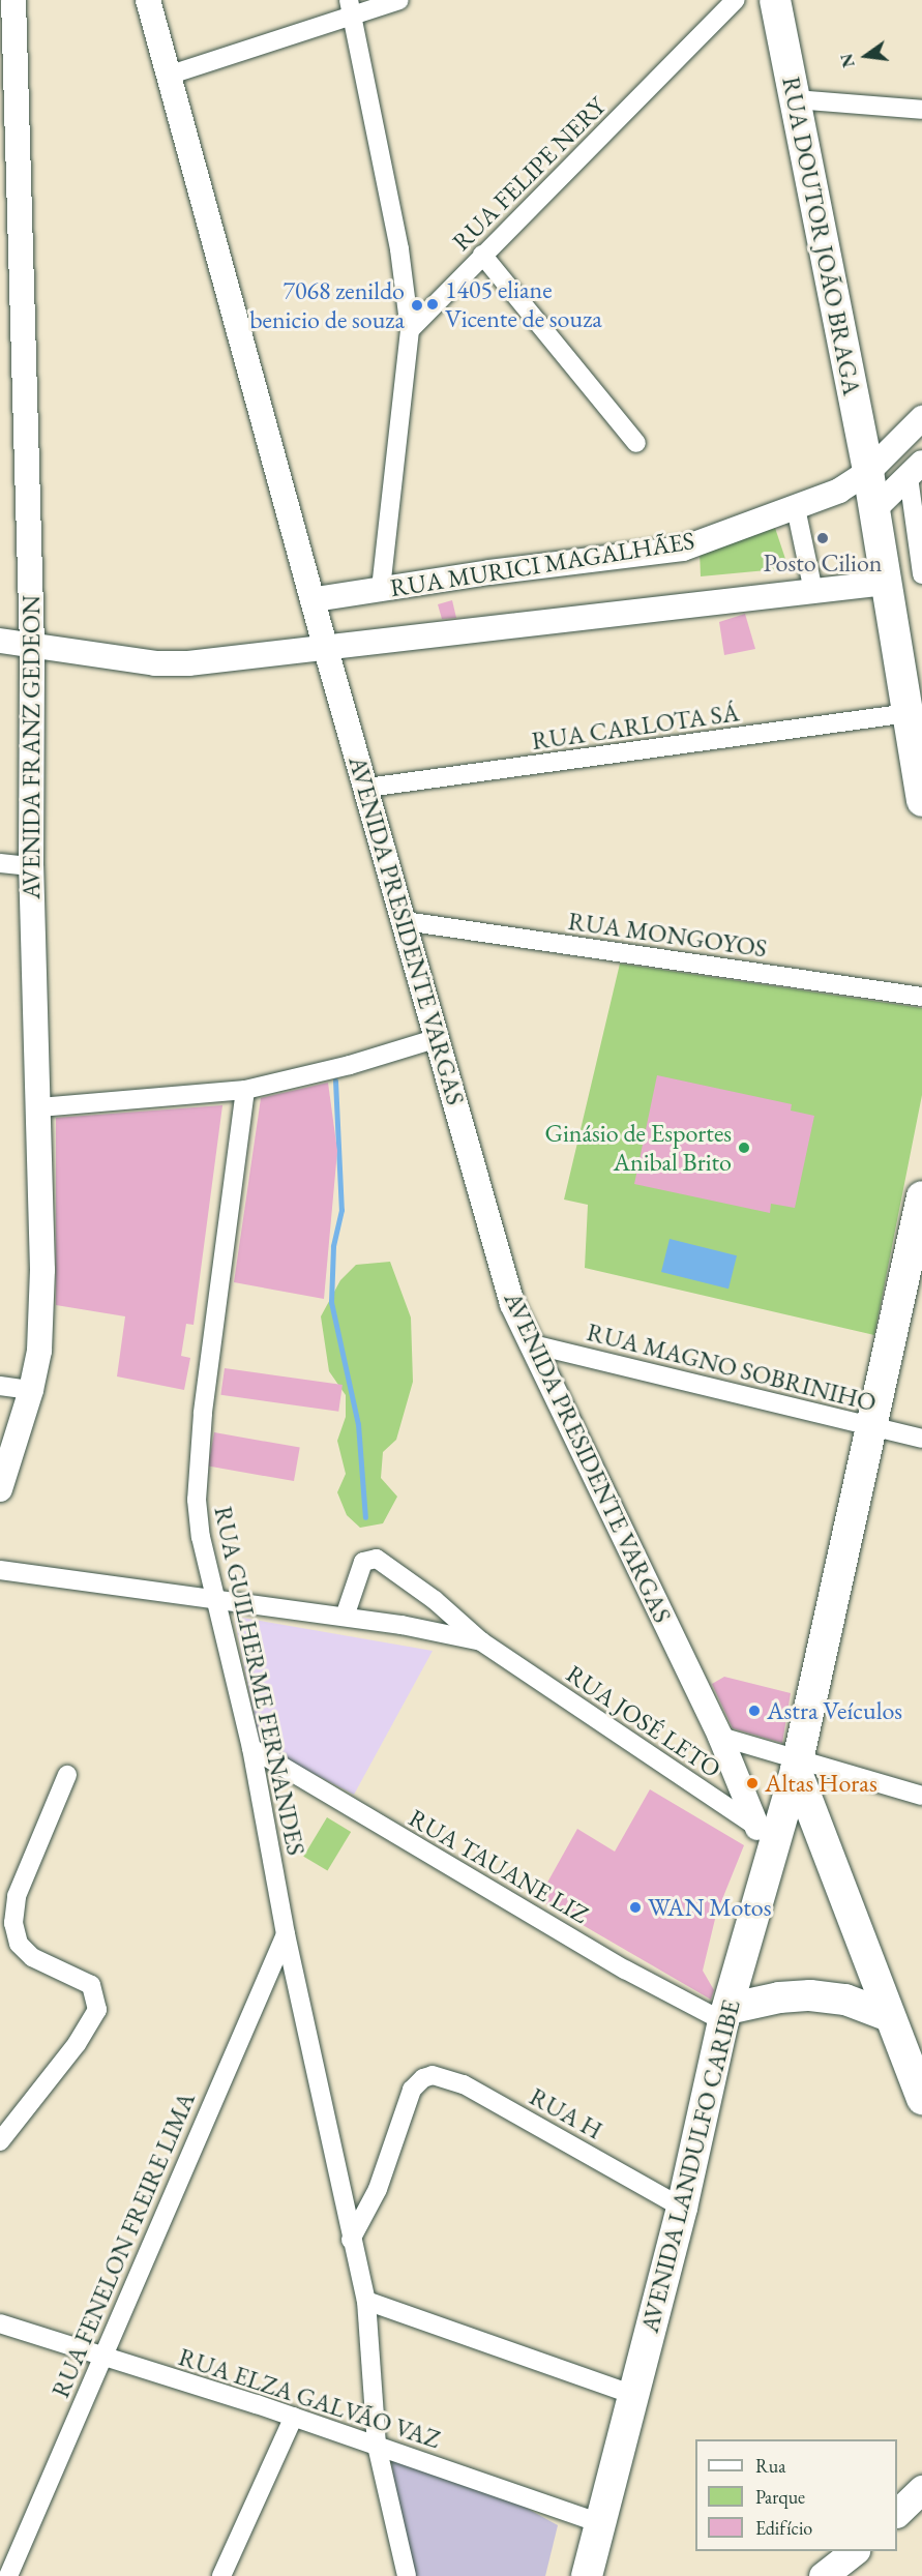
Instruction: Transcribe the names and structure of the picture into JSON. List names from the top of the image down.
{
  "streets": {
    "main road": ["RUA DOUTOR JOÃO BRAGA", "AVENIDA LANDULFO CARIBE"],
    "street": [
      "RUA FELIPE NERY",
      "RUA MURICI MAGALHÃES",
      "RUA CARLOTA SÁ",
      "AVENIDA FRANZ GEDEON",
      "AVENIDA PRESIDENTE VARGAS",
      "RUA MONGOYOS",
      "RUA MAGNO SOBRINIHO",
      "RUA GUILHERME FERNANDES",
      "RUA JOSÉ LETO",
      "RUA TAUANE LIZ",
      "RUA H",
      "RUA FENELON FREIRE LIMA",
      "RUA ELZA GALVÃO VAZ"
    ]
  },
  "crossings": [
    ["RUA DOUTOR JOÃO BRAGA", "RUA MURICI MAGALHÃES"],
    ["RUA DOUTOR JOÃO BRAGA", "RUA CARLOTA SÁ"],
    ["RUA MURICI MAGALHÃES", "AVENIDA FRANZ GEDEON"],
    ["RUA MURICI MAGALHÃES", "AVENIDA PRESIDENTE VARGAS"],
    ["RUA CARLOTA SÁ", "AVENIDA PRESIDENTE VARGAS"],
    ["AVENIDA PRESIDENTE VARGAS", "RUA MONGOYOS"],
    ["AVENIDA PRESIDENTE VARGAS", "RUA MAGNO SOBRINIHO"],
    ["AVENIDA PRESIDENTE VARGAS", "RUA JOSÉ LETO"],
    ["AVENIDA PRESIDENTE VARGAS", "AVENIDA LANDULFO CARIBE"],
    ["RUA MAGNO SOBRINIHO", "AVENIDA LANDULFO CARIBE"],
    ["RUA GUILHERME FERNANDES", "RUA JOSÉ LETO"],
    ["RUA GUILHERME FERNANDES", "RUA TAUANE LIZ"],
    ["RUA GUILHERME FERNANDES", "RUA H"],
    ["RUA GUILHERME FERNANDES", "RUA FENELON FREIRE LIMA"],
    ["RUA GUILHERME FERNANDES", "RUA ELZA GALVÃO VAZ"],
    ["RUA JOSÉ LETO", "AVENIDA LANDULFO CARIBE"],
    ["RUA TAUANE LIZ", "AVENIDA LANDULFO CARIBE"],
    ["RUA H", "AVENIDA LANDULFO CARIBE"],
    ["AVENIDA LANDULFO CARIBE", "RUA ELZA GALVÃO VAZ"],
    ["RUA FENELON FREIRE LIMA", "RUA ELZA GALVÃO VAZ"]
  ],
  "places": [
    "1405 eliane Vicente de souza",
    "7068 zenildo benicio de souza",
    "Posto Cilion",
    "Ginásio de Esportes Anibal Brito",
    "Astra Veículos",
    "Altas Horas",
    "WAN Motos"
  ],
  "legend": ["Rua", "Parque", "Edifício"],
  "north": "left"
}
